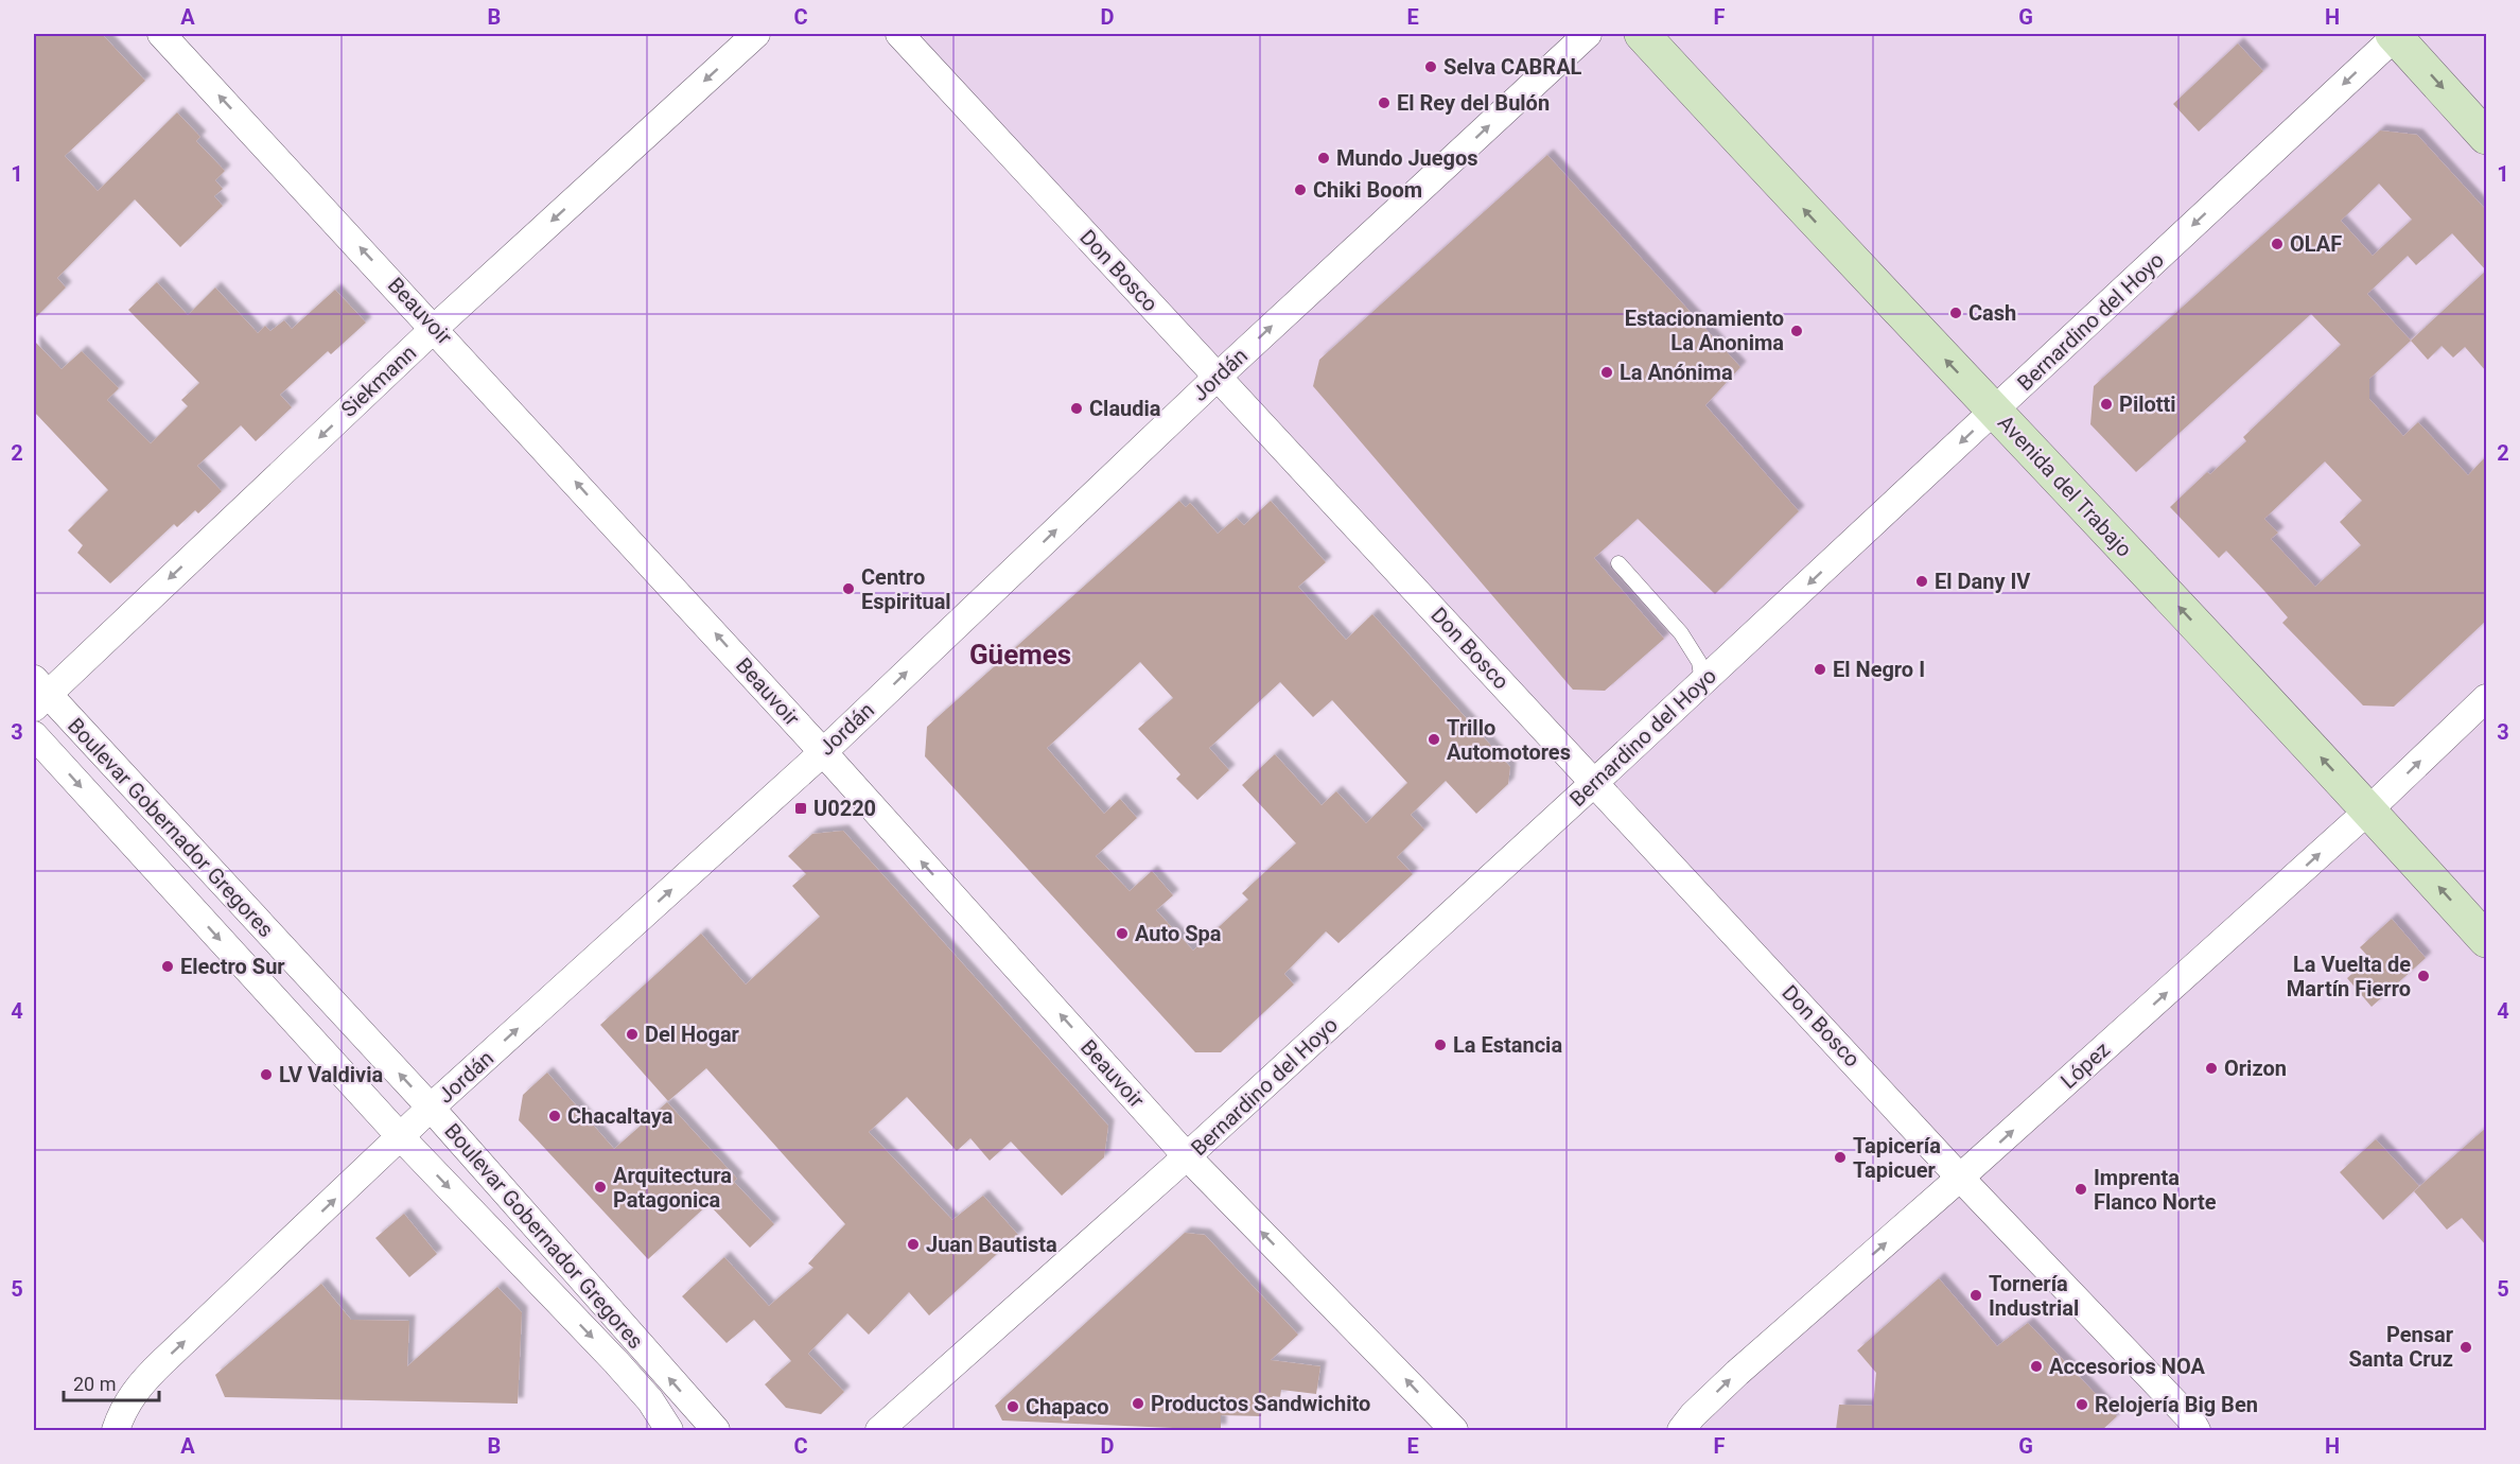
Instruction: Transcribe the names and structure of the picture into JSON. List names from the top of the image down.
{
  "streets": {
    "street": [
      "Don Bosco",
      "Beauvoir",
      "Bernardino del Hoyo",
      "Jordán",
      "Siekmann",
      "Avenida del Trabajo",
      "Boulevar Gobernador Gregores",
      "López"
    ]
  },
  "crossings": [
    ["Don Bosco", "Bernardino del Hoyo"],
    ["Don Bosco", "Jordán"],
    ["Don Bosco", "López"],
    ["Beauvoir", "Bernardino del Hoyo"],
    ["Beauvoir", "Jordán"],
    ["Beauvoir", "Siekmann"],
    ["Bernardino del Hoyo", "Avenida del Trabajo"],
    ["Jordán", "Boulevar Gobernador Gregores"],
    ["Siekmann", "Boulevar Gobernador Gregores"],
    ["Avenida del Trabajo", "López"]
  ],
  "one_way": [
    "Beauvoir",
    "Bernardino del Hoyo",
    "Jordán",
    "Siekmann",
    "Avenida del Trabajo",
    "López"
  ],
  "districts": ["Güemes"],
  "places": {
    "other": [
      "Selva CABRAL",
      "El Rey del Bulón",
      "Mundo Juegos",
      "Chiki Boom",
      "OLAF",
      "Cash",
      "Estacionamiento La Anonima",
      "La Anónima",
      "Pilotti",
      "Claudia",
      "El Dany IV",
      "Centro Espiritual",
      "El Negro I",
      "Trillo Automotores",
      "Auto Spa",
      "Electro Sur",
      "La Vuelta de Martín Fierro",
      "Del Hogar",
      "La Estancia",
      "Orizon",
      "LV Valdivia",
      "Chacaltaya",
      "Tapicería Tapicuer",
      "Arquitectura Patagonica",
      "Imprenta Flanco Norte",
      "Juan Bautista",
      "Tornería Industrial",
      "Pensar Santa Cruz",
      "Accesorios NOA",
      "Productos Sandwichito",
      "Relojería Big Ben",
      "Chapaco"
    ],
    "transit": ["U0220"]
  },
  "scale_bar": "20 m",
  "grid": {
    "columns": [
      "A",
      "B",
      "C",
      "D",
      "E",
      "F",
      "G",
      "H"
    ],
    "rows": [
      "1",
      "2",
      "3",
      "4",
      "5"
    ]
  }
}
